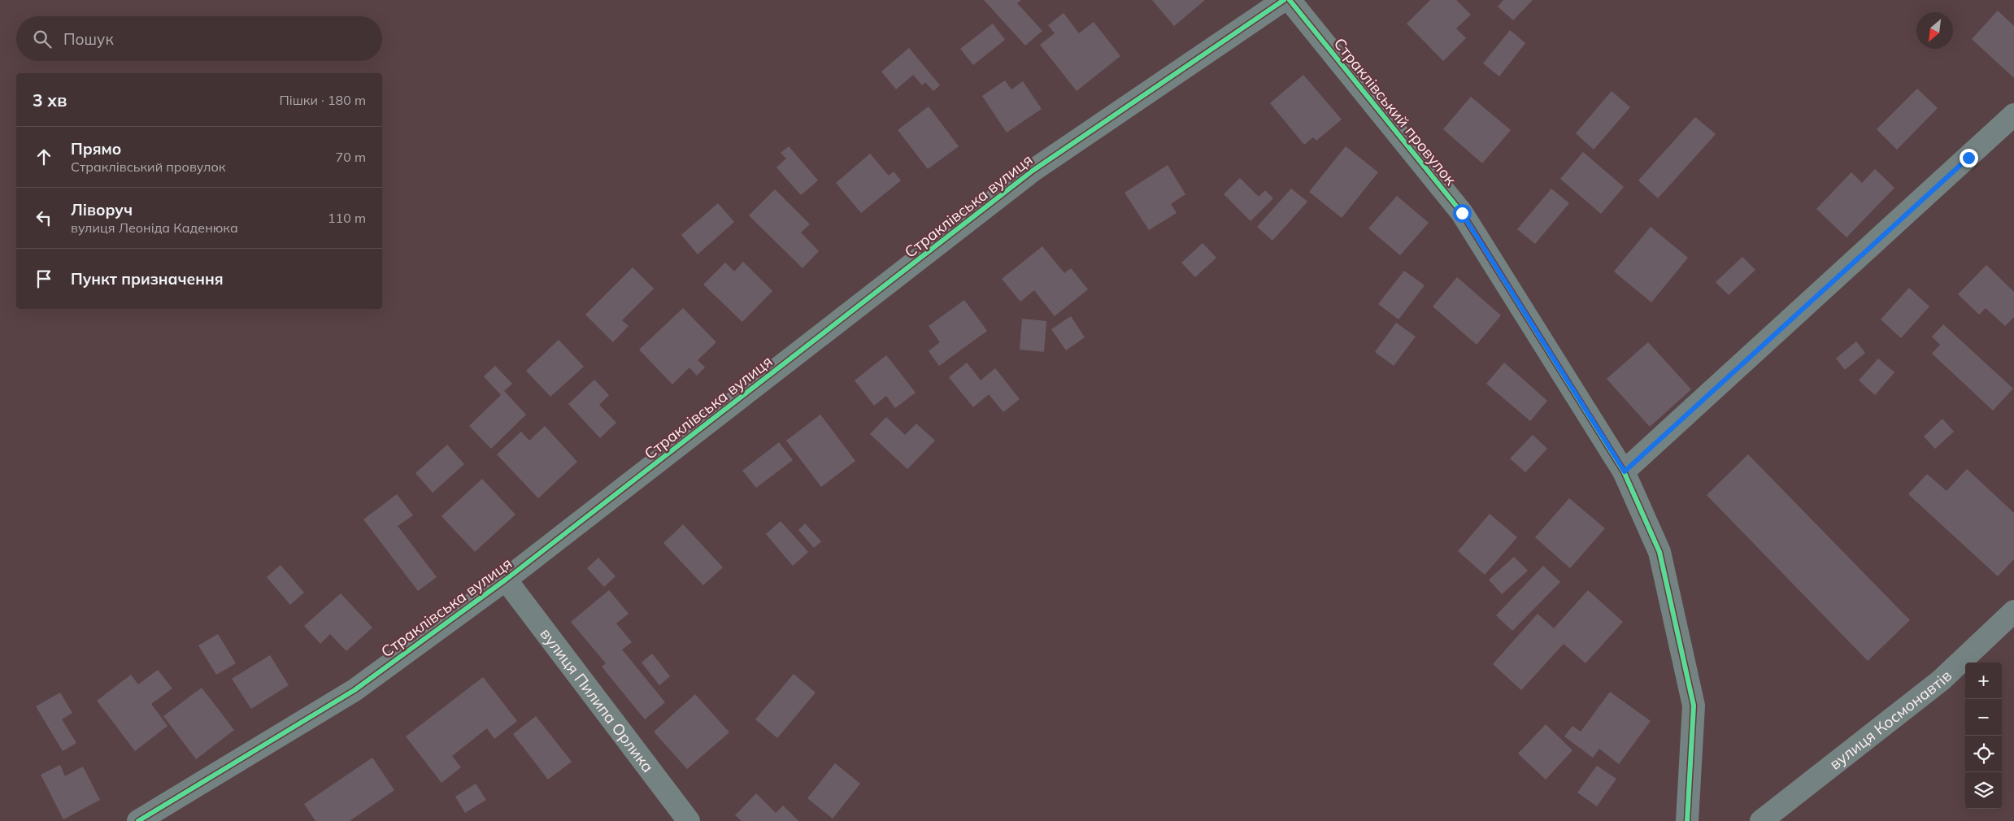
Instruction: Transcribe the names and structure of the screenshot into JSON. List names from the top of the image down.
{
  "streets": {
    "street": [
      "Страклівський провулок",
      "Страклівська вулиця",
      "вулиця Пилипа Орлика",
      "вулиця Космонавтів"
    ]
  },
  "crossings": [
    ["Страклівська вулиця", "вулиця Пилипа Орлика"]
  ],
  "north": "bottom left",
  "page": {
    "search": "Пошук",
    "heading": ["3 хв", "Пішки · 180 m"],
    "list": [
      ["Прямо", "Страклівський провулок", "70 m"],
      ["Ліворуч", "вулиця Леоніда Каденюка", "110 m"],
      "Пункт призначення"
    ],
    "map_buttons": ["+", "−"]
  }
}
